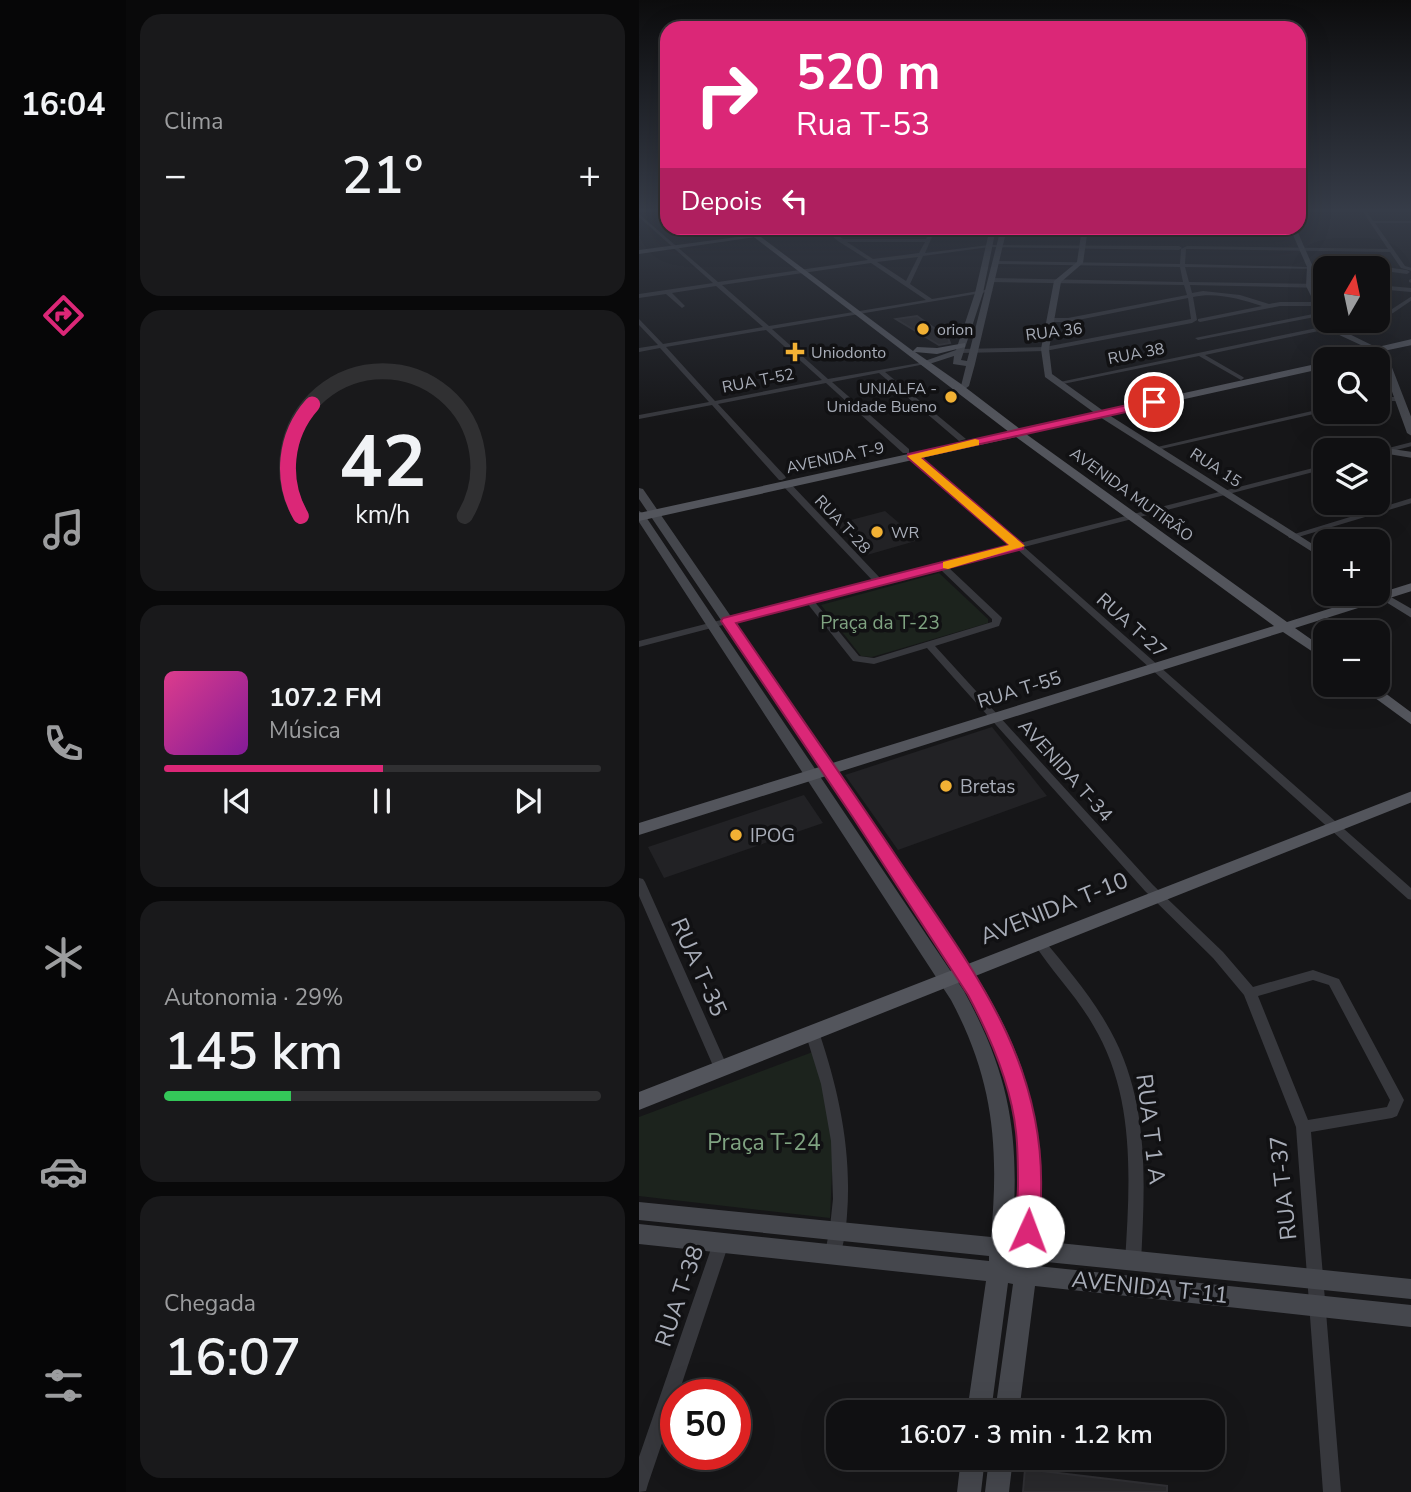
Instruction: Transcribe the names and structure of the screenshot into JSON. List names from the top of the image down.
{
  "streets": {
    "main road": [
      "RUA 36",
      "AVENIDA T-9",
      "RUA 15",
      "AVENIDA MUTIRÃO",
      "RUA T-55",
      "AVENIDA T-10",
      "AVENIDA T-11"
    ],
    "street": [
      "RUA 38",
      "RUA T-52",
      "RUA T-28",
      "RUA T-27",
      "AVENIDA T-34",
      "RUA T-35",
      "RUA T 1 A",
      "RUA T-37",
      "RUA T-38"
    ]
  },
  "crossings": [
    ["RUA 36", "RUA T-52"],
    ["RUA 36", "AVENIDA MUTIRÃO"],
    ["RUA 38", "RUA 15"],
    ["RUA T-52", "AVENIDA MUTIRÃO"],
    ["RUA T-52", "RUA T-28"],
    ["RUA T-52", "RUA T-27"],
    ["AVENIDA T-9", "RUA 15"],
    ["AVENIDA T-9", "AVENIDA MUTIRÃO"],
    ["AVENIDA T-9", "RUA T-28"],
    ["AVENIDA T-9", "RUA T-27"],
    ["AVENIDA MUTIRÃO", "RUA T-55"],
    ["RUA T-27", "RUA T-55"],
    ["RUA T-27", "AVENIDA T-10"],
    ["RUA T-55", "AVENIDA T-34"],
    ["AVENIDA T-34", "AVENIDA T-10"],
    ["AVENIDA T-34", "RUA T-37"],
    ["AVENIDA T-10", "RUA T-35"],
    ["AVENIDA T-10", "RUA T 1 A"],
    ["AVENIDA T-10", "RUA T-37"],
    ["RUA T 1 A", "AVENIDA T-11"],
    ["RUA T-37", "AVENIDA T-11"],
    ["AVENIDA T-11", "RUA T-38"]
  ],
  "parks": ["Praça da T-23", "Praça T-24"],
  "places": {
    "other": [
      "orion",
      "UNIALFA - Unidade Bueno",
      "WR",
      "Bretas",
      "IPOG"
    ],
    "health": ["Uniodonto"]
  },
  "north": "top",
  "page": {
    "tabs": "16:04",
    "tile": [
      "Clima",
      ["Autonomia · 29%", "145 km"],
      ["Chegada", "16:07"]
    ],
    "turn": ["520 m", "Rua T-53"],
    "heat": ["−", "21°", "+"],
    "then": "Depois",
    "map_buttons": ["+", "−"],
    "song": ["107.2 FM", "Música"],
    "limit": "50",
    "trip": "16:07 · 3 min · 1.2 km",
    "gauge": ["42", "km/h"]
  }
}
